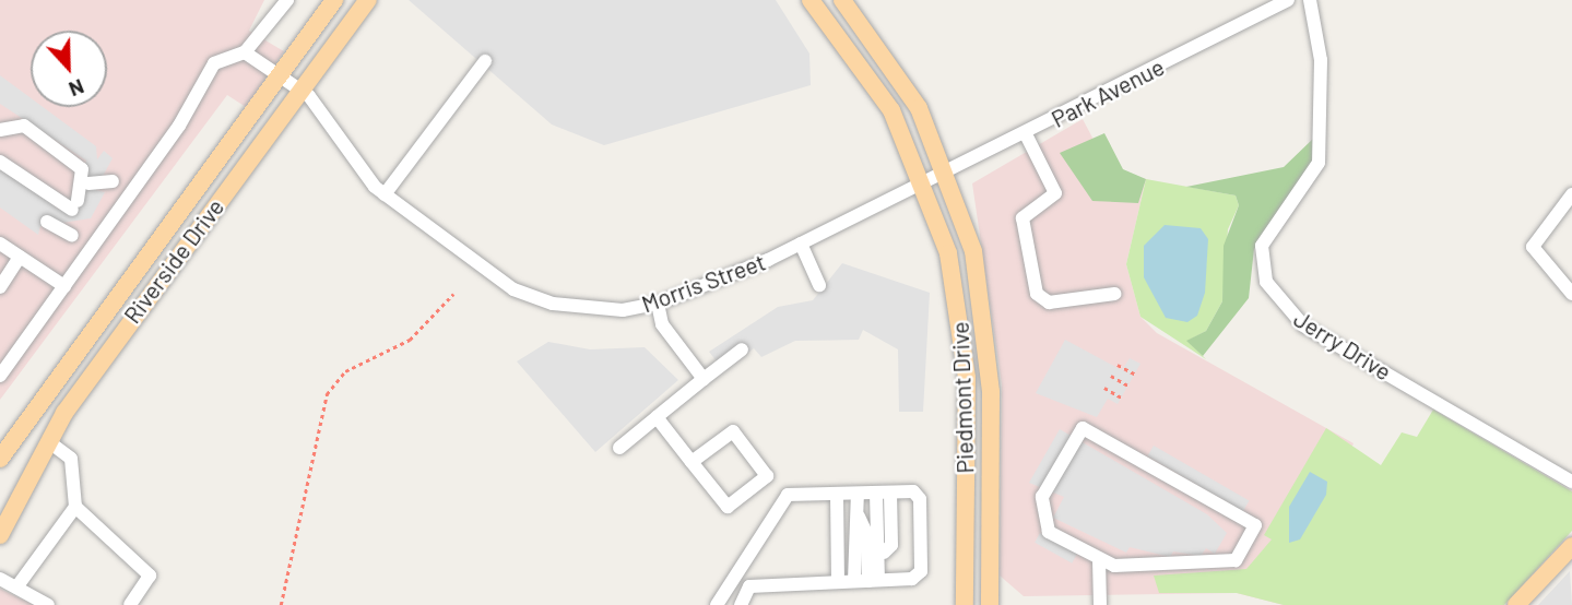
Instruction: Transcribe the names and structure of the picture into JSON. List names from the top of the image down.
{
  "streets": {
    "main road": ["Riverside Drive", "Piedmont Drive"],
    "street": ["Park Avenue", "Morris Street", "Jerry Drive"]
  },
  "crossings": [
    ["Park Avenue", "Morris Street"],
    ["Park Avenue", "Piedmont Drive"],
    ["Riverside Drive", "Morris Street"],
    ["Morris Street", "Piedmont Drive"]
  ],
  "north": "bottom"
}
